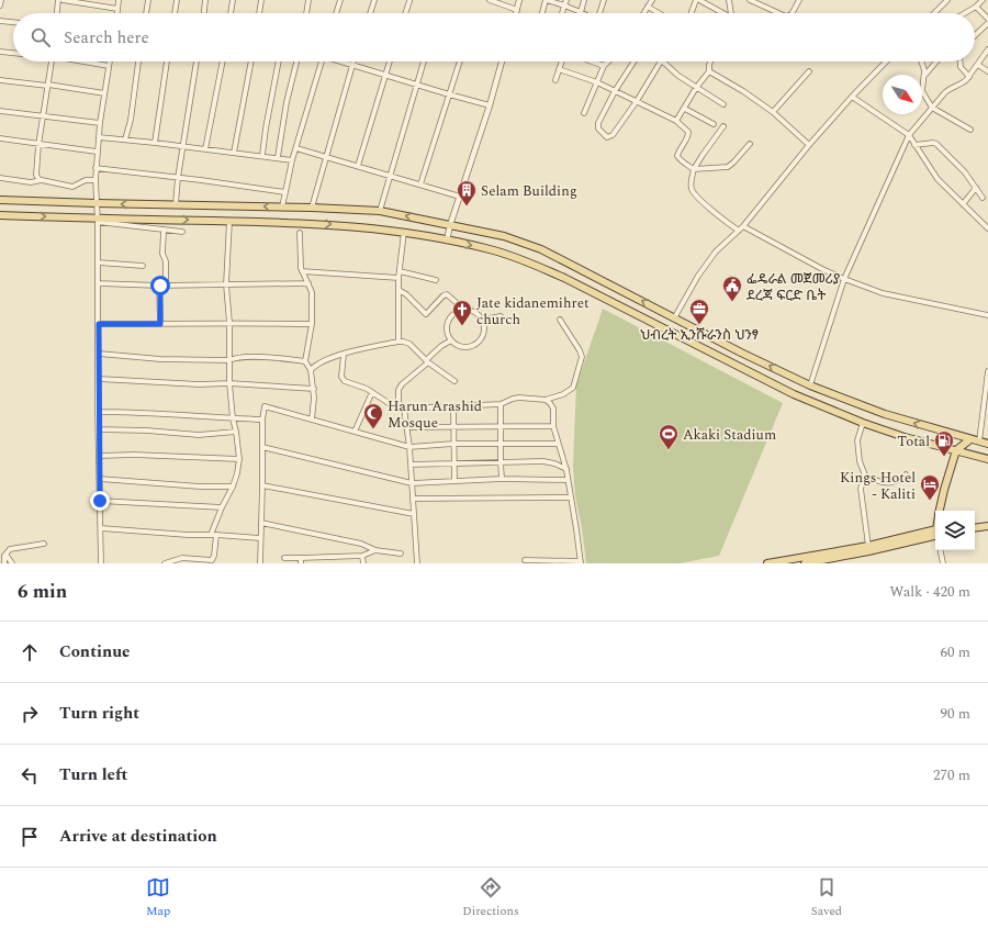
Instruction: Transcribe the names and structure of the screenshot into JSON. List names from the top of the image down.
{
  "places": {
    "building": ["Selam Building"],
    "public building": ["ፌዴራል መጀመሪያ ደረጃ ፍርድ ቤት"],
    "office": ["ህብረት ኢንሹራንስ ህንፃ"],
    "church": ["Jate kidanemihret church"],
    "mosque": ["Harun Arashid Mosque"],
    "sports": ["Akaki Stadium"],
    "fuel station": ["Total"],
    "hotel": ["Kings Hotel - Kaliti"]
  },
  "north": "bottom right",
  "page": {
    "search": "Search here",
    "heading": ["6 min", "Walk · 420 m"],
    "list": [
      ["Continue", "60 m"],
      ["Turn right", "90 m"],
      ["Turn left", "270 m"],
      "Arrive at destination"
    ],
    "nav": ["Map", "Directions", "Saved"]
  }
}
